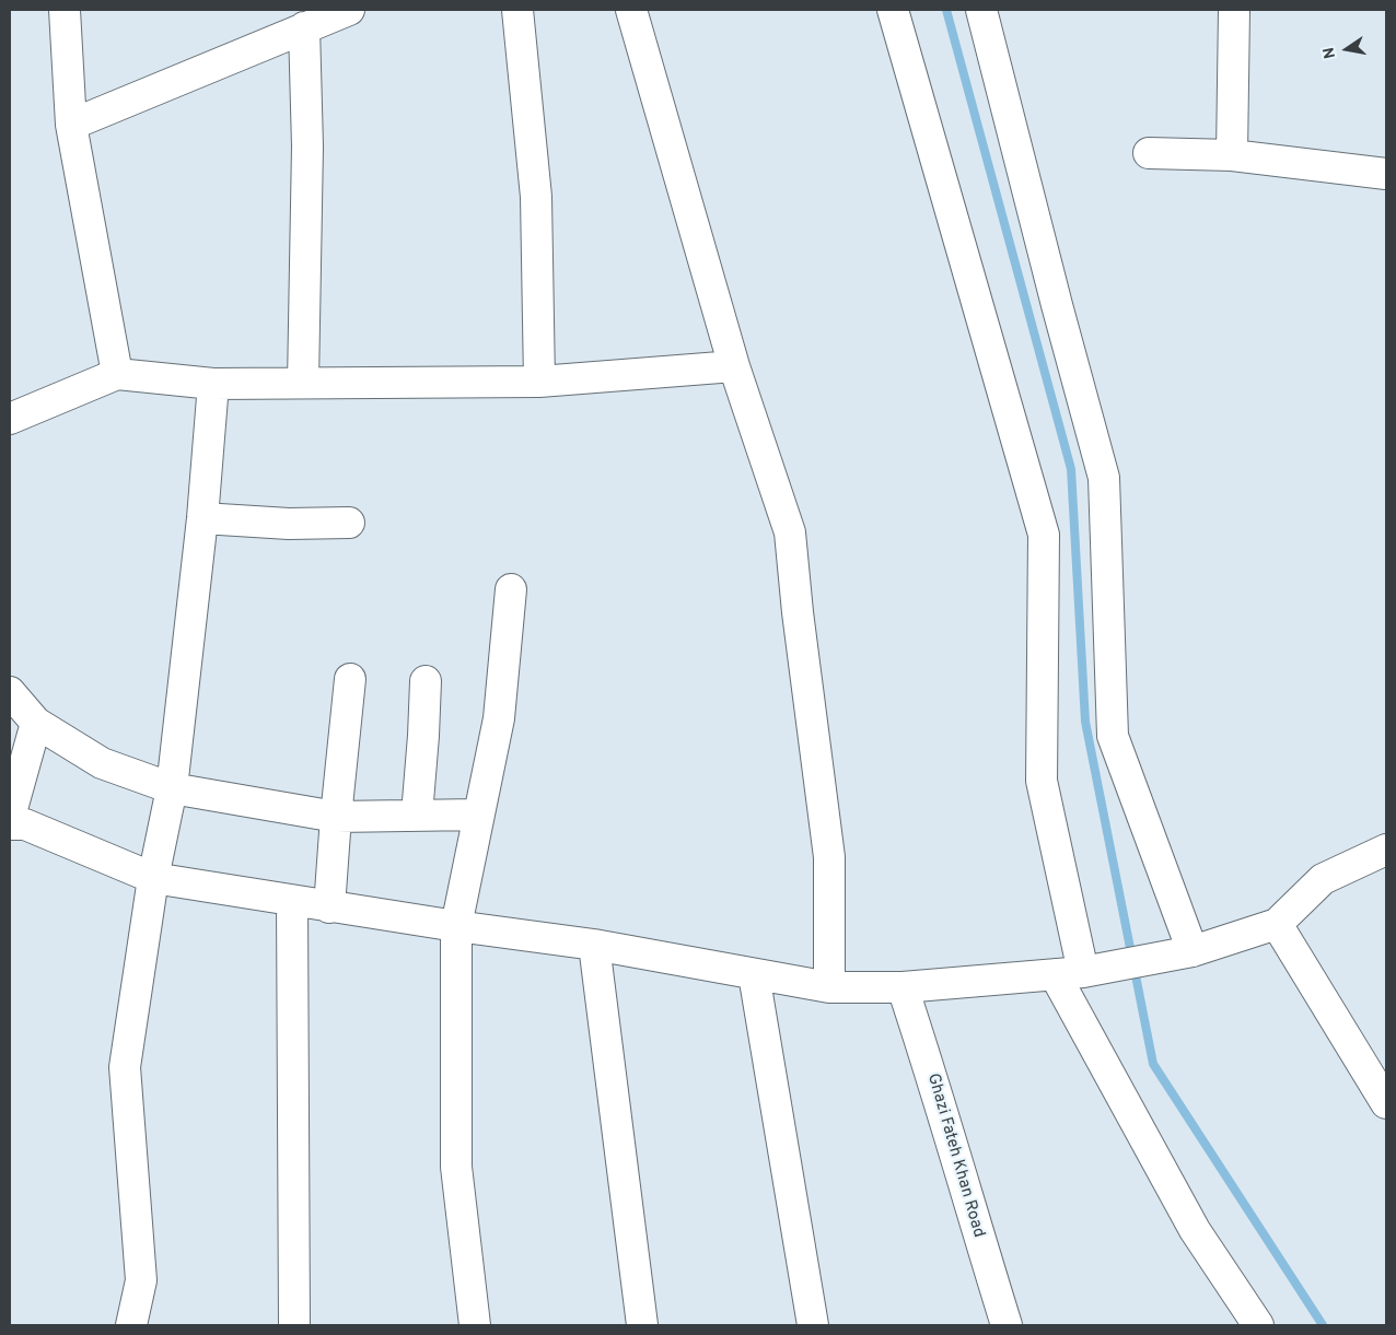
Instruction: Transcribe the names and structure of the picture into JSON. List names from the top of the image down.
{
  "streets": {
    "street": ["Ghazi Fateh Khan Road"]
  },
  "north": "left"
}
